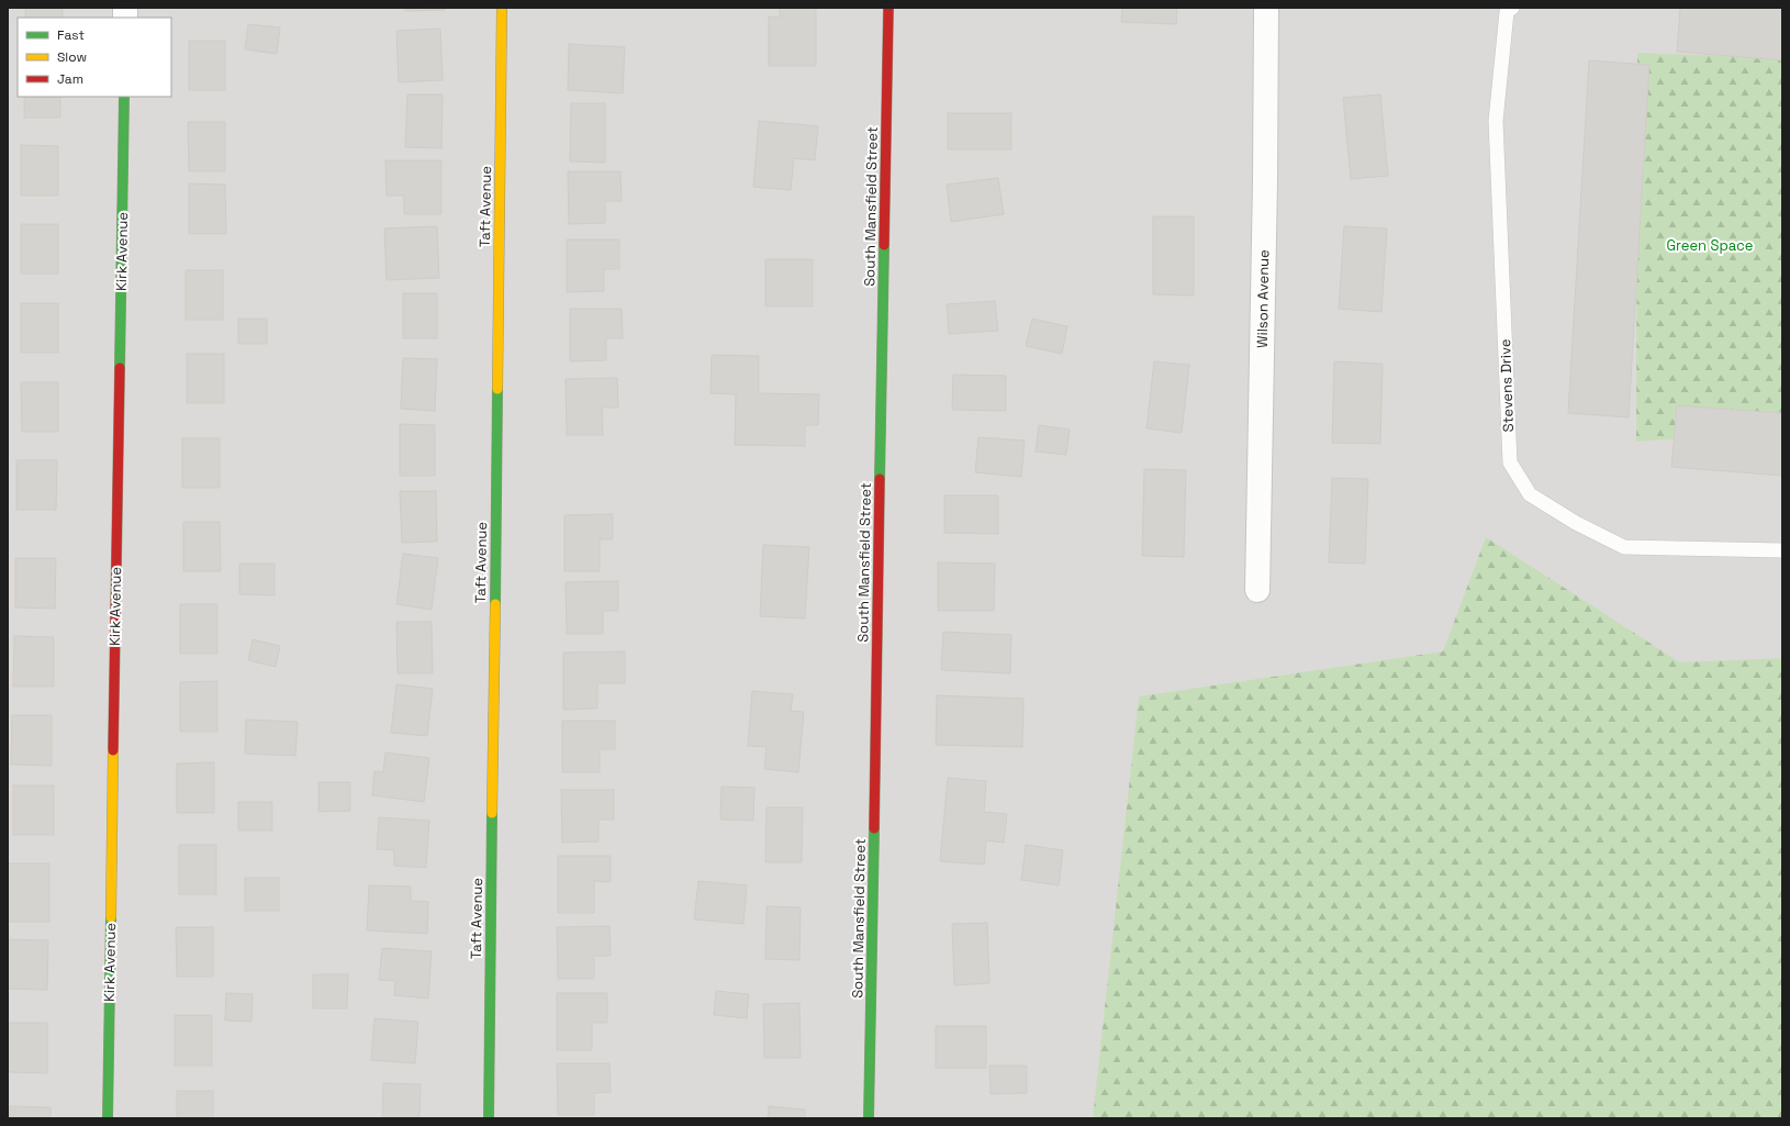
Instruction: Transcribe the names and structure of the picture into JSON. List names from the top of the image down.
{
  "streets": {
    "street": [
      "Taft Avenue",
      "South Mansfield Street",
      "Kirk Avenue",
      "Wilson Avenue"
    ],
    "lane": ["Stevens Drive"]
  },
  "parks": ["Green Space"],
  "legend": ["Fast", "Slow", "Jam"]
}
